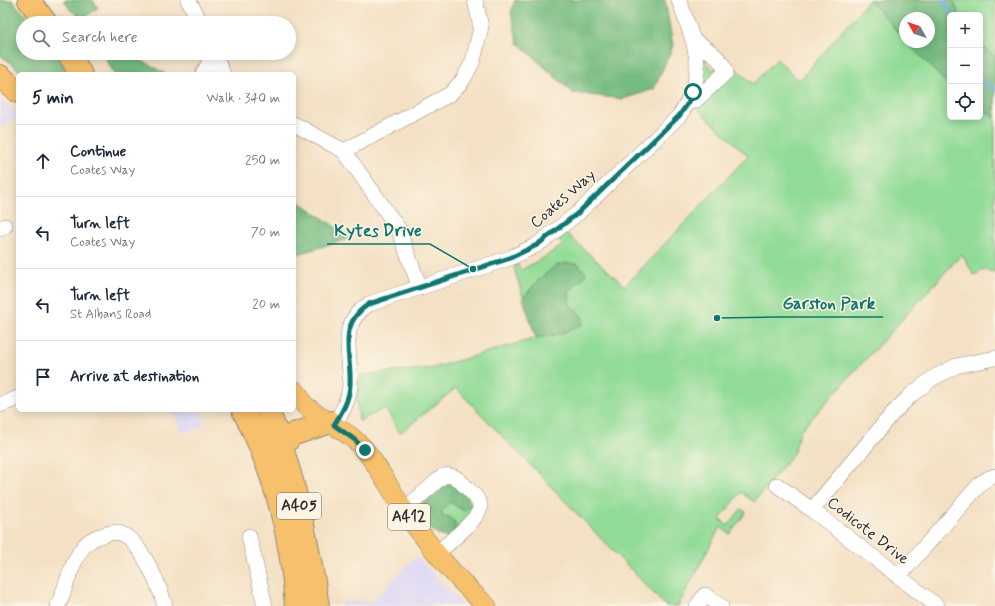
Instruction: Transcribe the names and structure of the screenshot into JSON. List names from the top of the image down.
{
  "streets": {
    "highway": ["A405"],
    "main road": ["A412"],
    "street": ["Coates Way", "Codicote Drive"]
  },
  "crossings": [
    ["Coates Way", "A412"]
  ],
  "places": ["Kytes Drive", "Garston Park"],
  "north": "top left",
  "page": {
    "map_buttons": ["+", "−"],
    "search": "Search here",
    "heading": ["5 min", "Walk · 340 m"],
    "list": [
      ["Continue", "Coates Way", "250 m"],
      ["Turn left", "Coates Way", "70 m"],
      ["Turn left", "St Albans Road", "20 m"],
      "Arrive at destination"
    ]
  }
}
